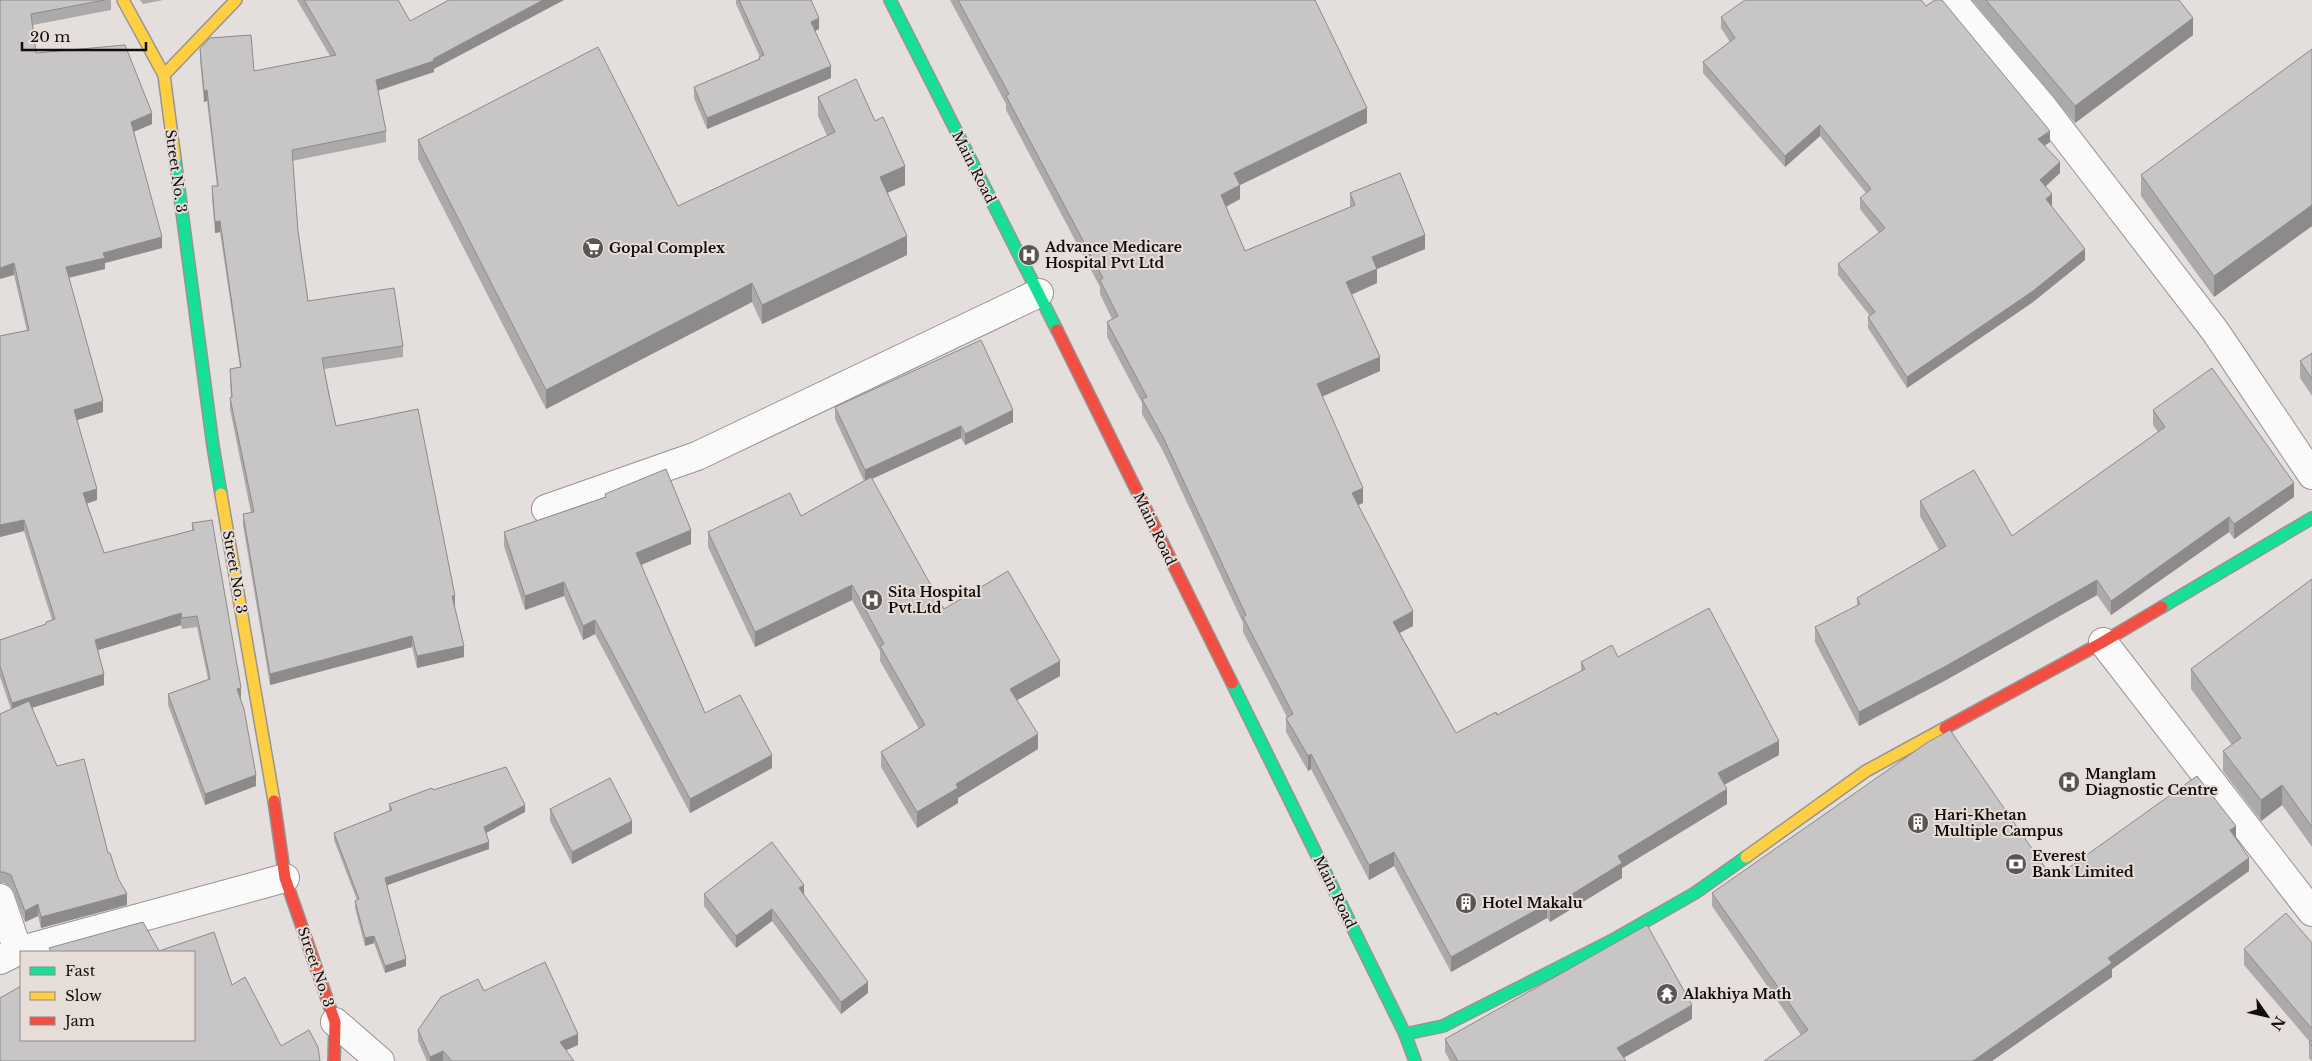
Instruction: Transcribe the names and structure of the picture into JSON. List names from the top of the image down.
{
  "streets": {
    "street": ["Main Road", "Street No. 3"]
  },
  "places": {
    "supermarket": ["Gopal Complex"],
    "hospital": ["Advance Medicare Hospital Pvt Ltd", "Sita Hospital Pvt.Ltd", "Manglam Diagnostic Centre"],
    "building": ["Hari-Khetan Multiple Campus", "Hotel Makalu"],
    "bank": ["Everest Bank Limited"],
    "temple": ["Alakhiya Math"]
  },
  "legend": ["Fast", "Slow", "Jam"],
  "scale_bar": "20 m",
  "north": "bottom right"
}
